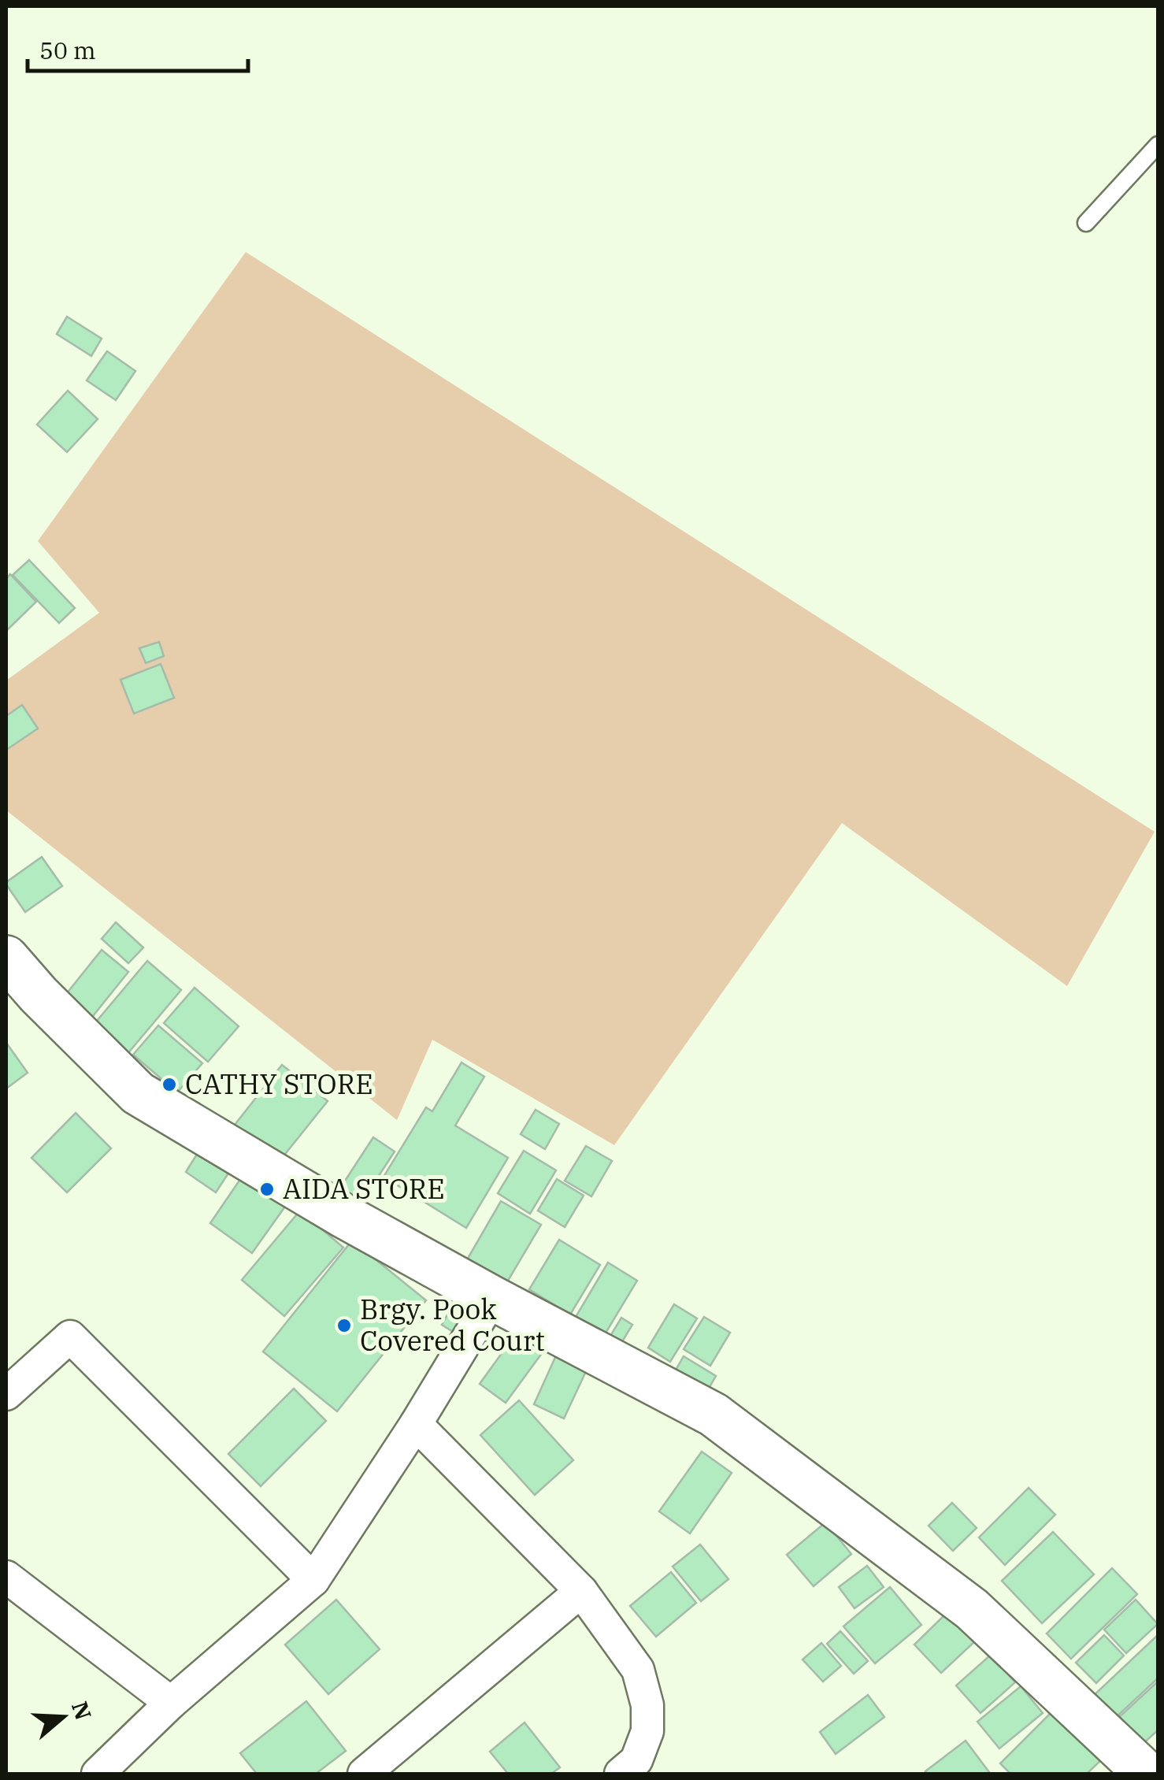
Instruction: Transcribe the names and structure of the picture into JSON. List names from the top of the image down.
{
  "places": ["CATHY STORE", "AIDA STORE", "Brgy. Pook Covered Court"],
  "scale_bar": "50 m",
  "north": "right"
}
